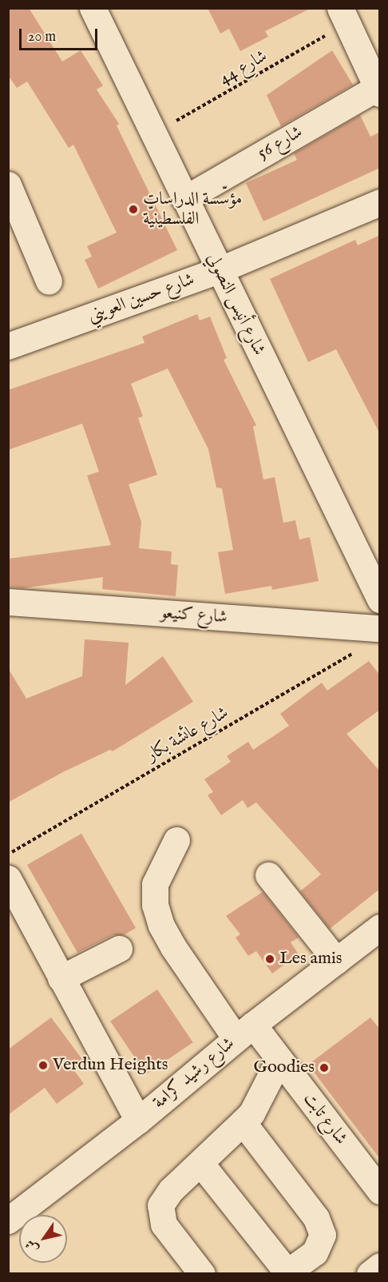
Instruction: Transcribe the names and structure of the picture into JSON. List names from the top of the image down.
{
  "streets": {
    "street": [
      "شارع 56",
      "شارع حسين العويني",
      "شارع أنيس النصولي",
      "شارع كنيعو",
      "شارع رشيد كرامة",
      "شارع تابت"
    ],
    "path": ["شارع 44", "شارع عائشة بكار"]
  },
  "crossings": [
    ["شارع 44", "شارع أنيس النصولي"],
    ["شارع 56", "شارع أنيس النصولي"],
    ["شارع حسين العويني", "شارع أنيس النصولي"],
    ["شارع رشيد كرامة", "شارع تابت"]
  ],
  "places": [
    "مؤسّسة الدراسات الفلسطينيّة",
    "Les amis",
    "Verdun Heights",
    "Goodies"
  ],
  "scale_bar": "20 m",
  "north": "bottom left"
}
